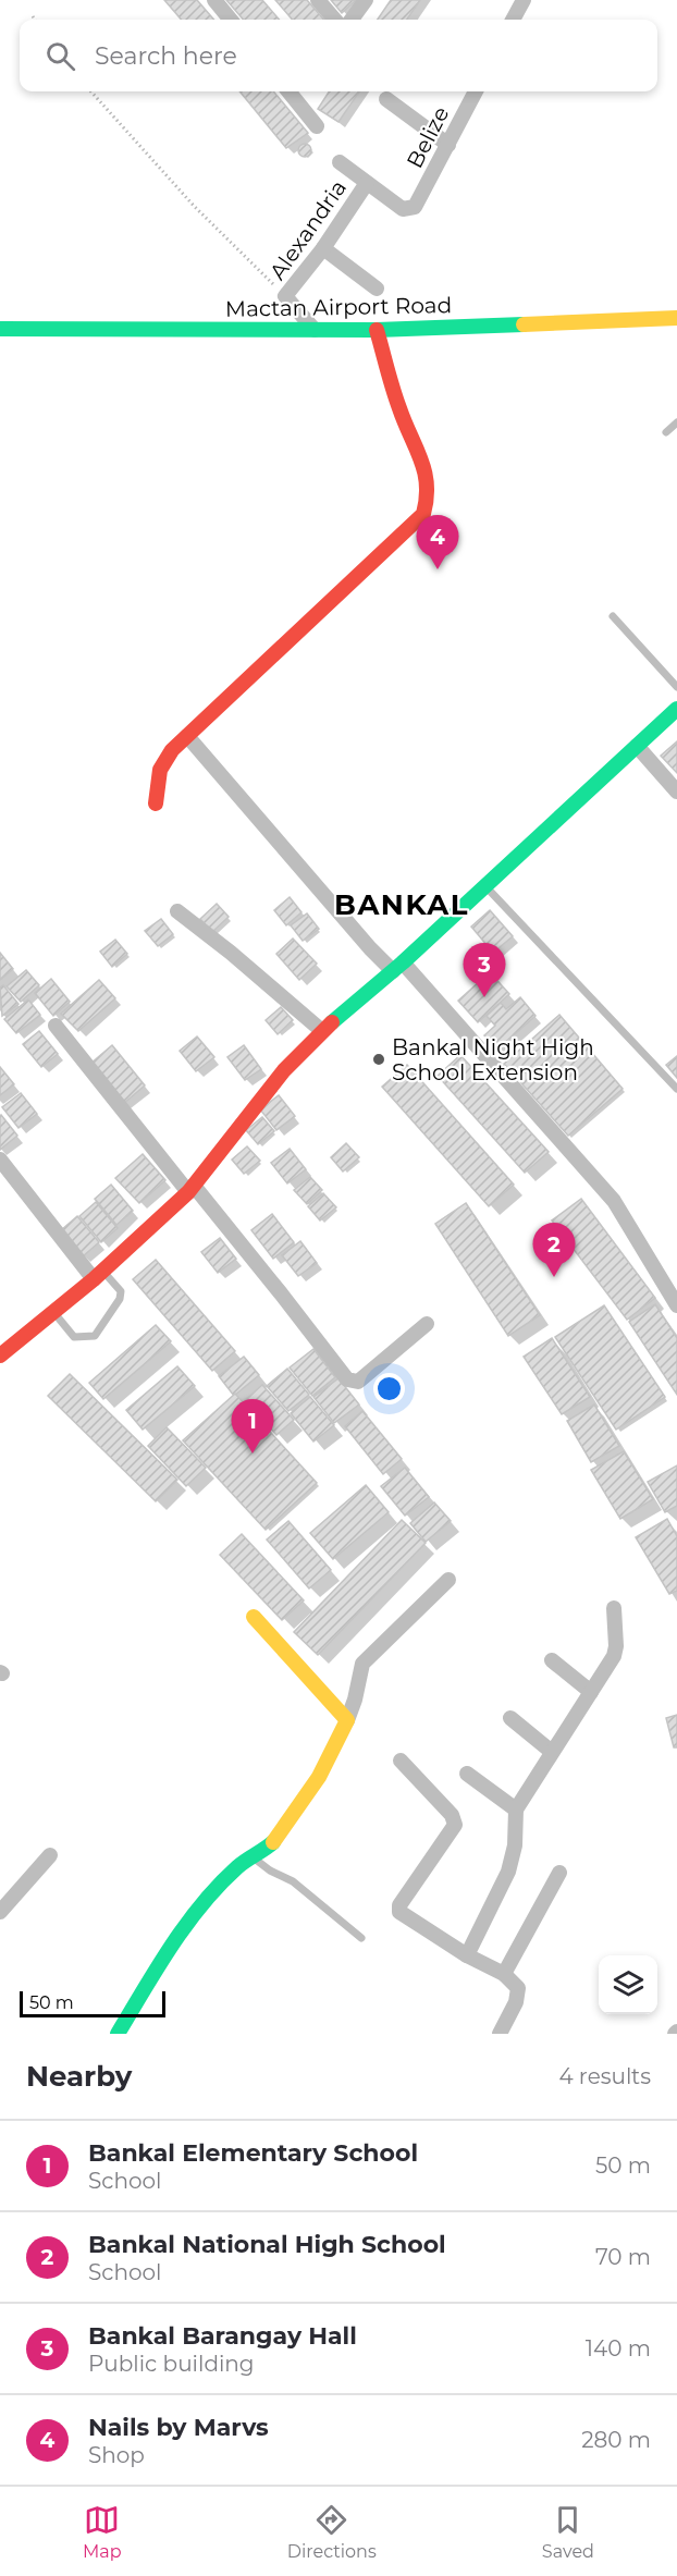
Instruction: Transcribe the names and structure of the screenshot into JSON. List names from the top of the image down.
{
  "streets": {
    "street": ["Belize", "Alexandria", "Mactan Airport Road"]
  },
  "crossings": [
    ["Belize", "Alexandria"],
    ["Alexandria", "Mactan Airport Road"]
  ],
  "districts": ["BANKAL"],
  "places": ["Bankal Night High School Extension"],
  "scale_bar": "50 m",
  "page": {
    "search": "Search here",
    "pins": [
      "4",
      "3",
      "2",
      "1"
    ],
    "scale": "50 m",
    "heading": ["Nearby", "4 results"],
    "list": [
      {
        "mark": "1",
        "name": "Bankal Elementary School",
        "note": "School",
        "value": "50 m"
      },
      {
        "mark": "2",
        "name": "Bankal National High School",
        "note": "School",
        "value": "70 m"
      },
      {
        "mark": "3",
        "name": "Bankal Barangay Hall",
        "note": "Public building",
        "value": "140 m"
      },
      {
        "mark": "4",
        "name": "Nails by Marvs",
        "note": "Shop",
        "value": "280 m"
      }
    ],
    "nav": ["Map", "Directions", "Saved"]
  }
}
